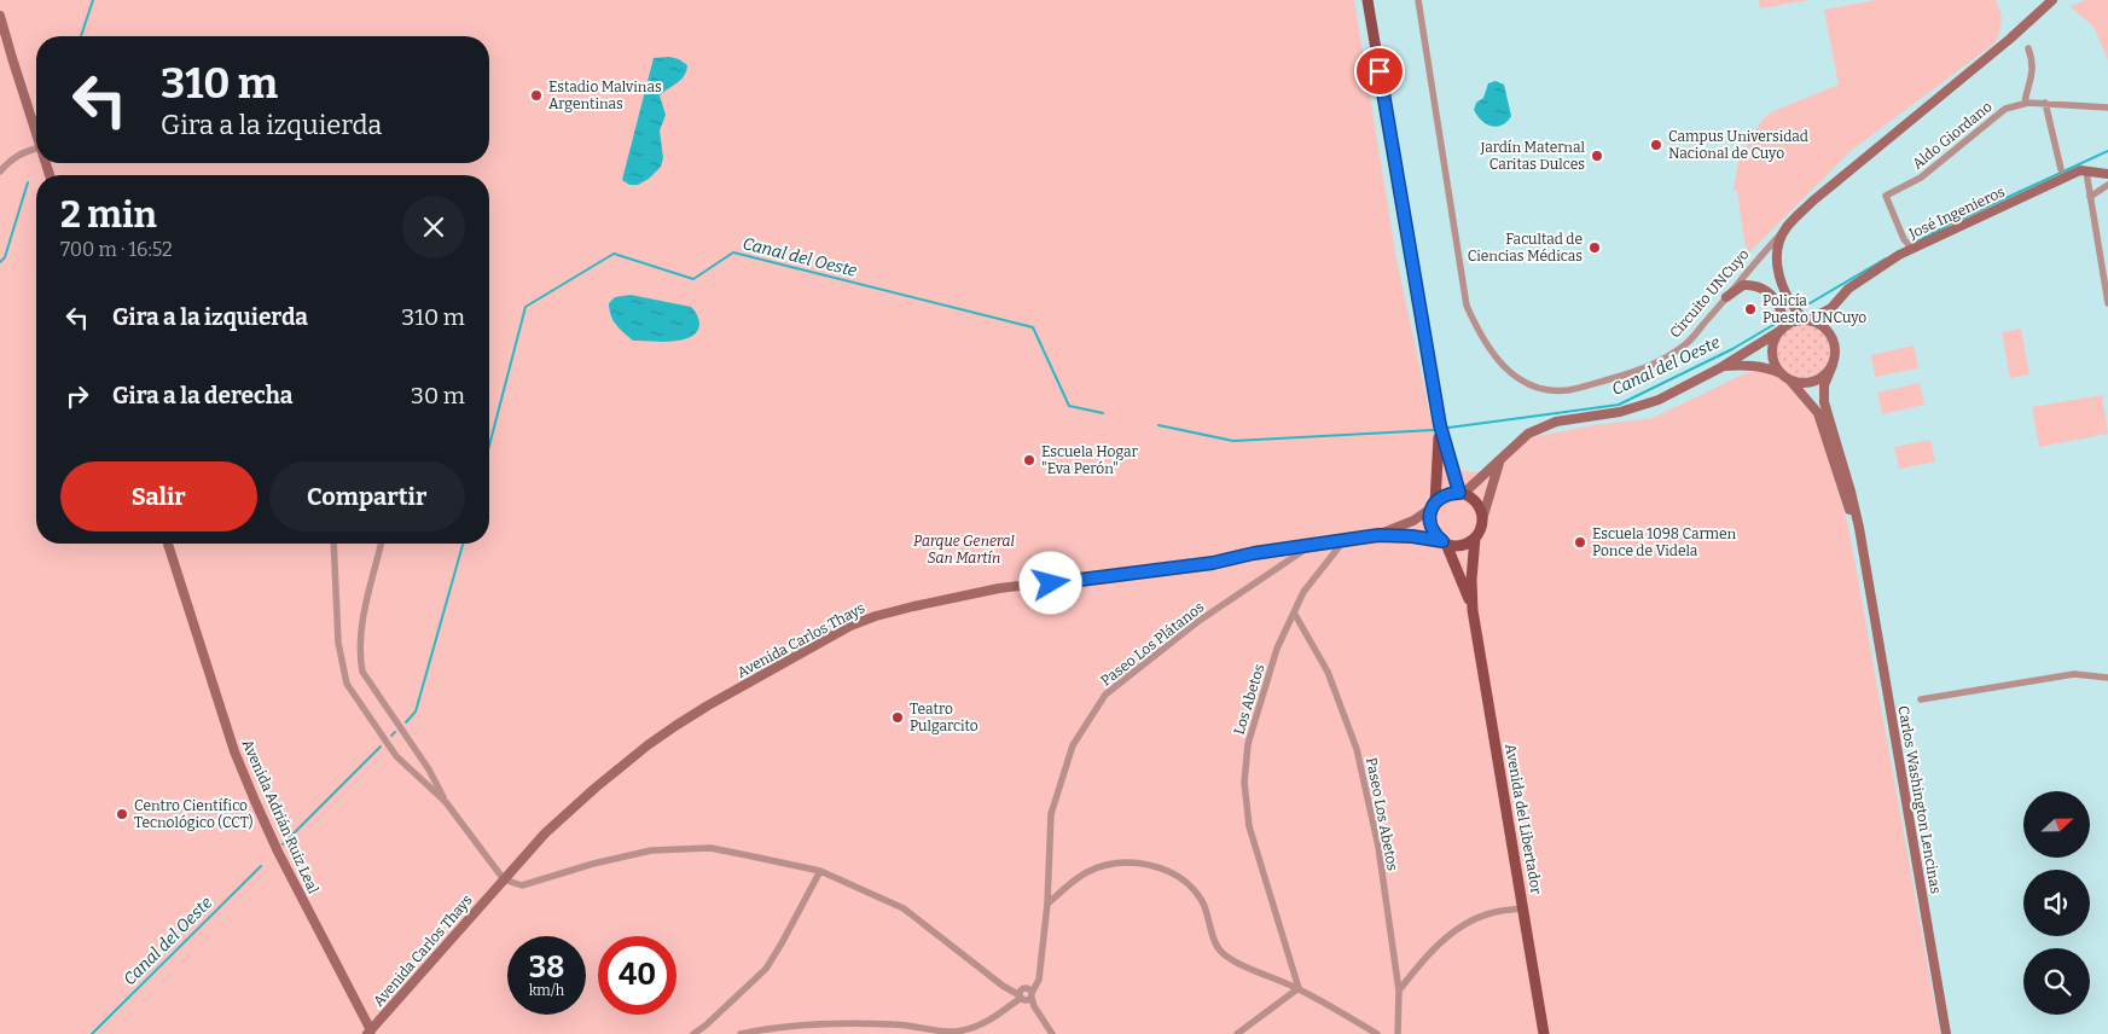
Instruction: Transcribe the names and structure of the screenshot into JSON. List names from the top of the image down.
{
  "streets": {
    "main road": ["Avenida del Libertador"],
    "street": [
      "Aldo Giordano",
      "José Ingenieros",
      "Circuito UNCuyo",
      "Avenida Carlos Thays",
      "Paseo Los Plátanos",
      "Los Abetos",
      "Carlos Washington Lencinas",
      "Paseo Los Abetos",
      "Avenida Adrián Ruiz Leal"
    ]
  },
  "crossings": [
    ["Aldo Giordano", "José Ingenieros"],
    ["José Ingenieros", "Carlos Washington Lencinas"],
    ["Avenida Carlos Thays", "Paseo Los Plátanos"],
    ["Avenida Carlos Thays", "Los Abetos"],
    ["Avenida Carlos Thays", "Avenida Adrián Ruiz Leal"],
    ["Avenida Carlos Thays", "Avenida del Libertador"],
    ["Los Abetos", "Paseo Los Abetos"]
  ],
  "water": ["Canal del Oeste"],
  "parks": ["Parque General San Martín"],
  "places": [
    "Estadio Malvinas Argentinas",
    "Campus Universidad Nacional de Cuyo",
    "Jardín Maternal Caritas Dulces",
    "Facultad de Ciencias Médicas",
    "Policía Puesto UNCuyo",
    "Escuela Hogar \"Eva Perón\"",
    "Escuela 1098 Carmen Ponce de Videla",
    "Teatro Pulgarcito",
    "Centro Científico Tecnológico (CCT)"
  ],
  "north": "right",
  "page": {
    "turn": ["310 m", "Gira a la izquierda"],
    "heading": ["2 min", "700 m · 16:52"],
    "list": [
      {
        "name": "Gira a la izquierda",
        "value": "310 m"
      },
      {
        "name": "Gira a la derecha",
        "value": "30 m"
      }
    ],
    "buttons": ["Salir", "Compartir"],
    "speed": "38 km/h",
    "limit": "40"
  }
}
